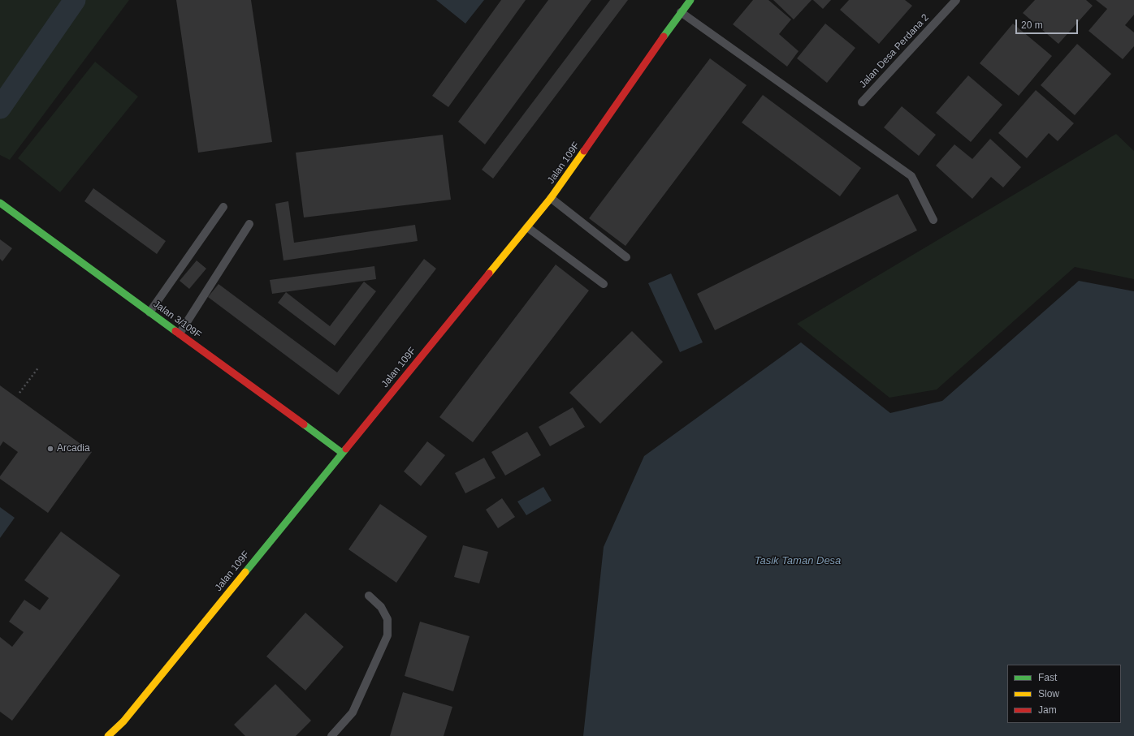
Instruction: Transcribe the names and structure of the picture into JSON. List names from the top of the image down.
{
  "streets": {
    "street": ["Jalan 109F", "Jalan 3/109F"],
    "lane": ["Jalan Desa Perdana 2"]
  },
  "crossings": [
    ["Jalan 109F", "Jalan 3/109F"]
  ],
  "water": ["Tasik Taman Desa"],
  "places": ["Arcadia"],
  "legend": ["Fast", "Slow", "Jam"],
  "scale_bar": "20 m"
}
